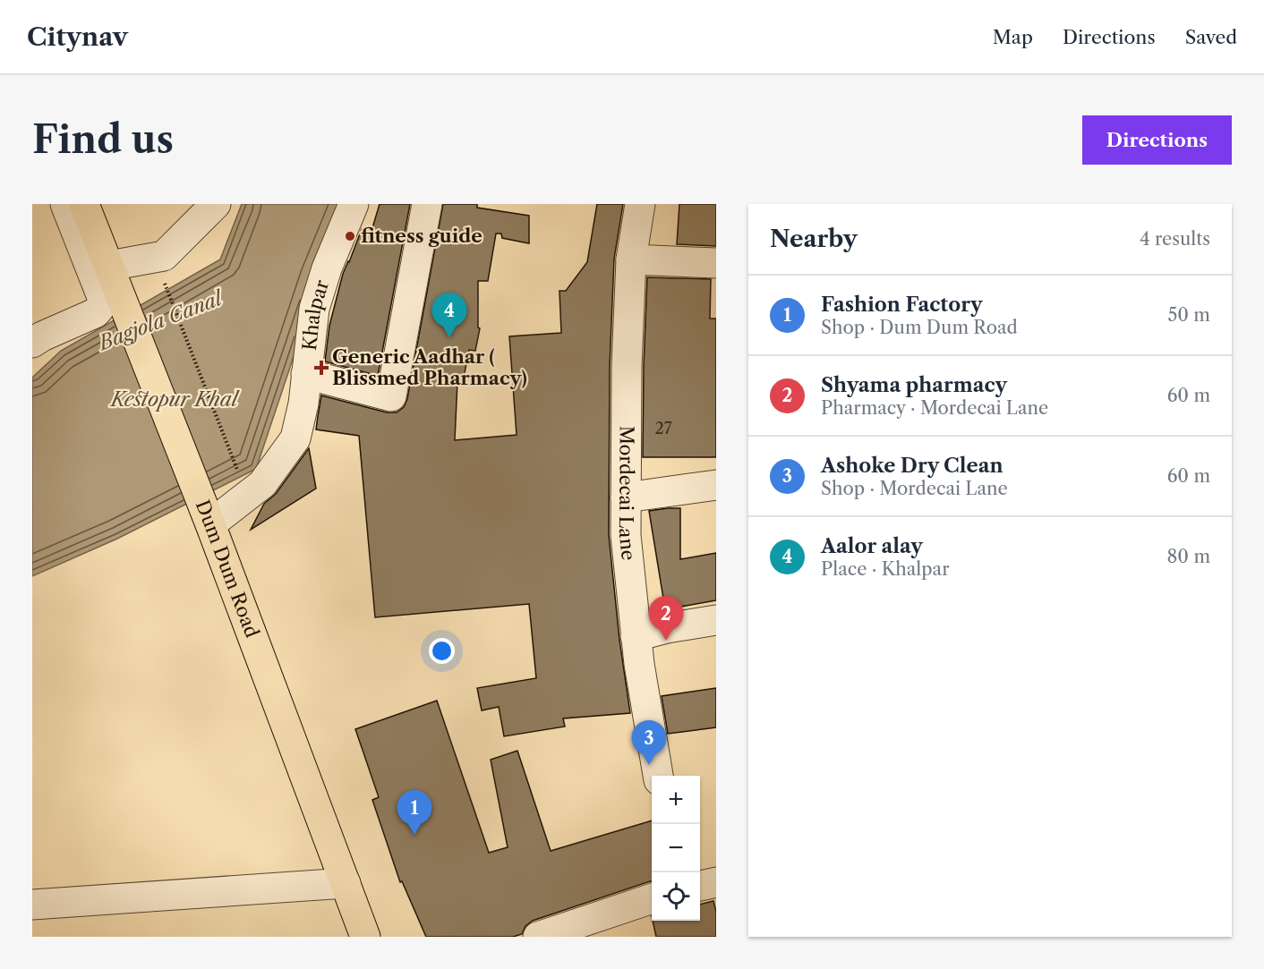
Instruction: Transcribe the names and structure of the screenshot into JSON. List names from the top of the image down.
{
  "streets": {
    "main road": ["Dum Dum Road"],
    "street": ["Khalpar", "Mordecai Lane"]
  },
  "crossings": [
    ["Khalpar", "Dum Dum Road"]
  ],
  "water": ["Bagjola Canal", "Kestopur Khal"],
  "places": {
    "other": ["fitness guide"],
    "health": ["Generic Aadhar ( Blissmed Pharmacy)"]
  },
  "house_numbers": ["27"],
  "page": {
    "header": "Citynav",
    "nav": ["Map", "Directions", "Saved"],
    "buttons": "Directions",
    "title": "Find us",
    "heading": ["Nearby", "4 results"],
    "list": [
      {
        "mark": "1",
        "name": "Fashion Factory",
        "note": "Shop · Dum Dum Road",
        "value": "50 m"
      },
      {
        "mark": "2",
        "name": "Shyama pharmacy",
        "note": "Pharmacy · Mordecai Lane",
        "value": "60 m"
      },
      {
        "mark": "3",
        "name": "Ashoke Dry Clean",
        "note": "Shop · Mordecai Lane",
        "value": "60 m"
      },
      {
        "mark": "4",
        "name": "Aalor alay",
        "note": "Place · Khalpar",
        "value": "80 m"
      }
    ],
    "pins": [
      "4",
      "2",
      "3",
      "1"
    ],
    "map_buttons": ["+", "−"]
  }
}
